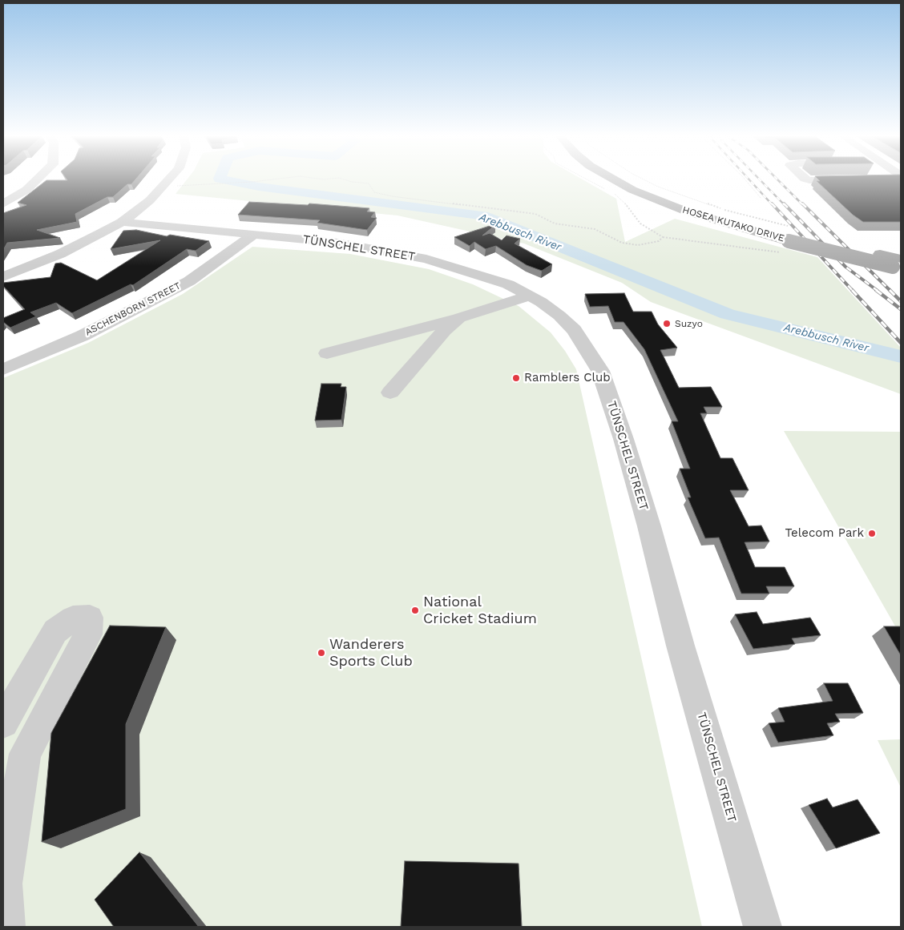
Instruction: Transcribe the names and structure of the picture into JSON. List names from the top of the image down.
{
  "streets": {
    "main road": ["HOSEA KUTAKO DRIVE"],
    "street": ["TÜNSCHEL STREET", "ASCHENBORN STREET"]
  },
  "crossings": [
    ["TÜNSCHEL STREET", "ASCHENBORN STREET"]
  ],
  "water": ["Arebbusch River"],
  "places": [
    "Suzyo",
    "Ramblers Club",
    "Telecom Park",
    "National Cricket Stadium",
    "Wanderers Sports Club"
  ]
}
